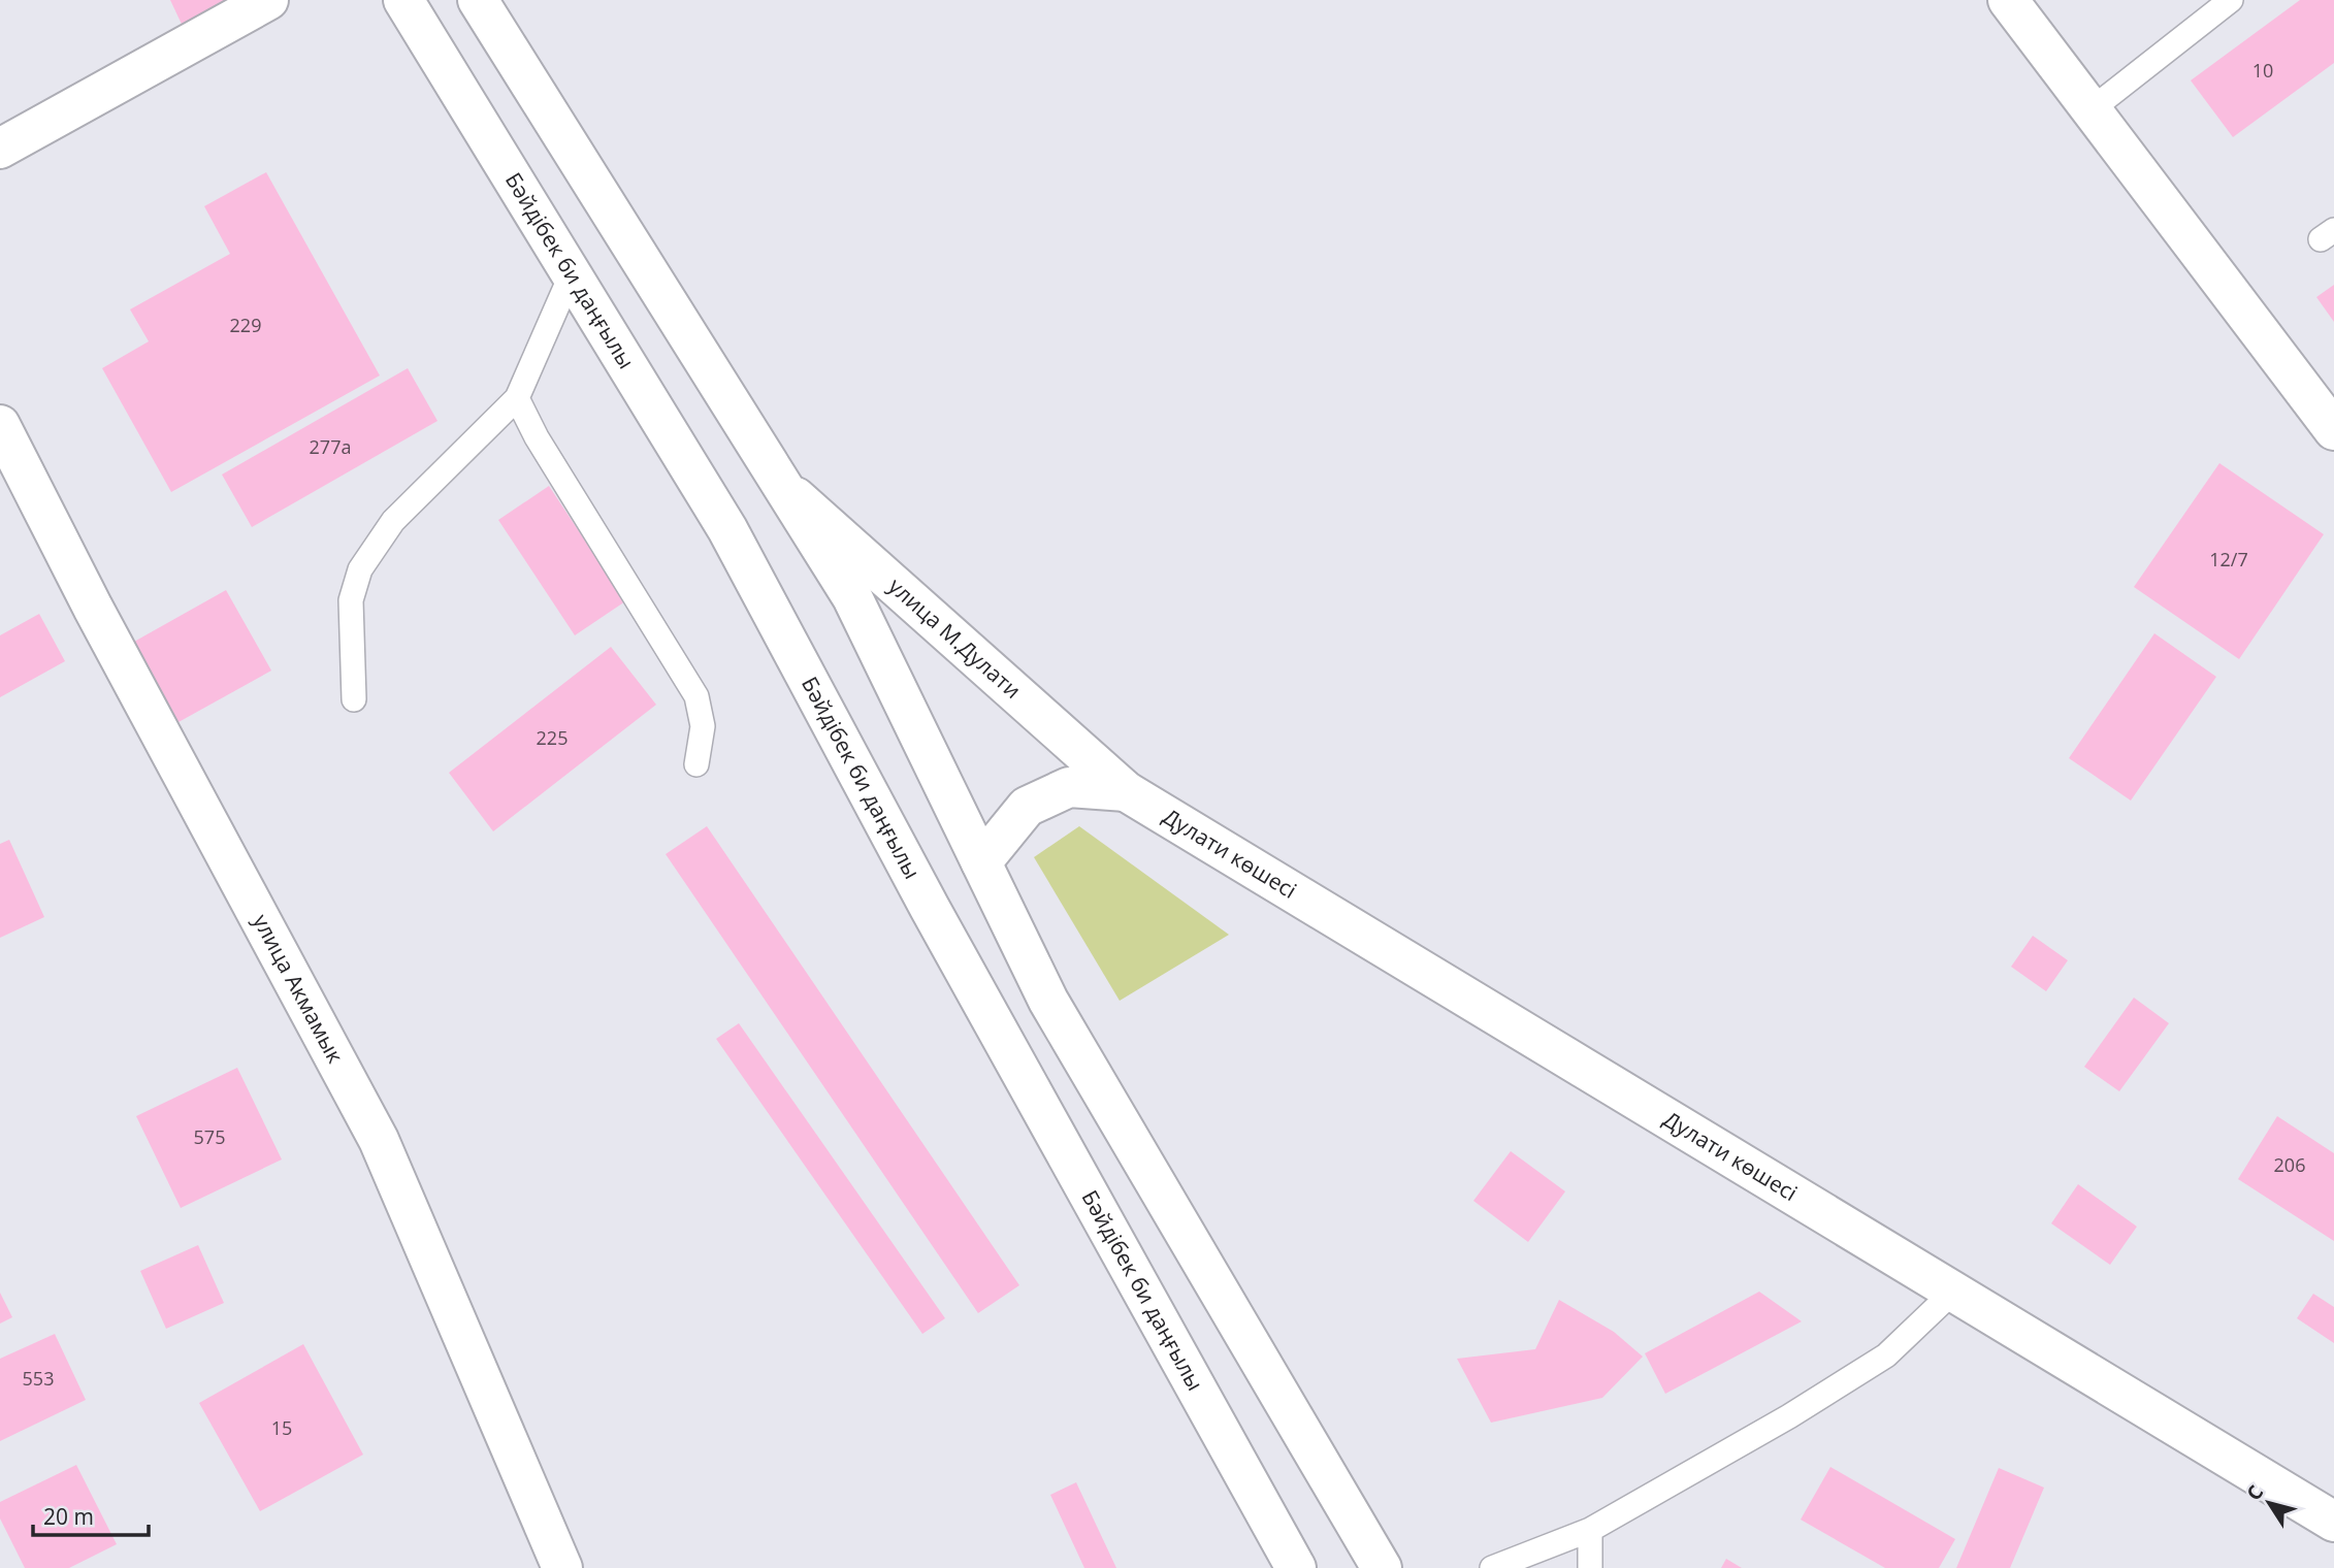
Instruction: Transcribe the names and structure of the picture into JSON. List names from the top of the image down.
{
  "streets": {
    "main road": [
      "Бәйдібек би даңғылы",
      "улица М.Дулати",
      "Дулати көшесі",
      "улица Акмамык"
    ]
  },
  "crossings": [
    ["улица М.Дулати", "Дулати көшесі"]
  ],
  "house_numbers": [
    "10",
    "229",
    "277а",
    "12/7",
    "225",
    "575",
    "206",
    "553",
    "15"
  ],
  "scale_bar": "20 m",
  "north": "top left"
}
